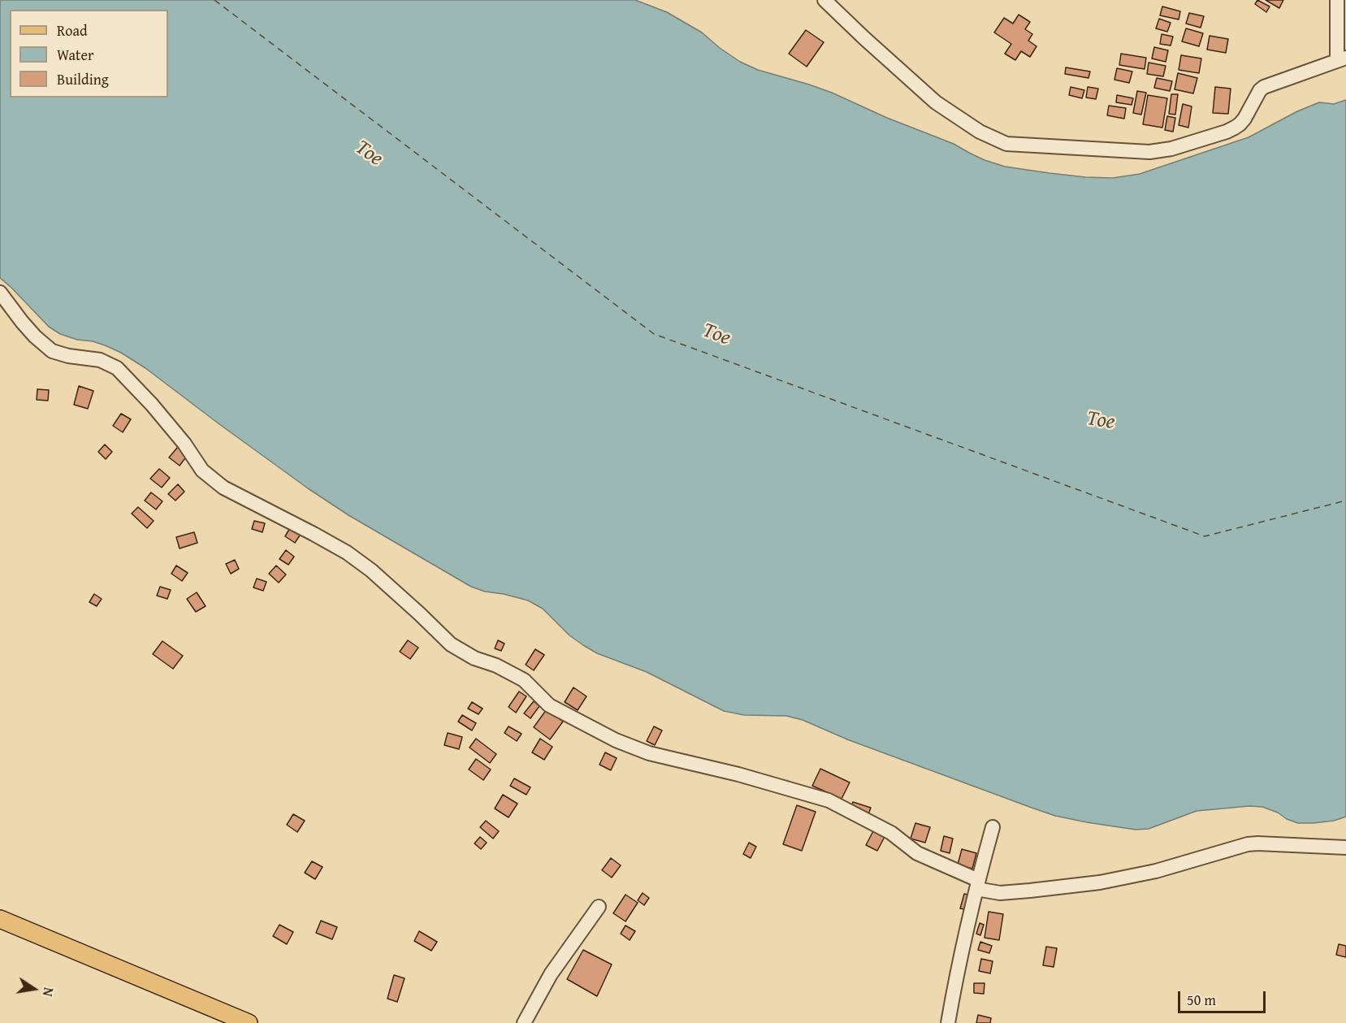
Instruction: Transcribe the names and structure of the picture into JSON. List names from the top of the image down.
{
  "water": ["Toe"],
  "legend": ["Road", "Water", "Building"],
  "scale_bar": "50 m",
  "north": "right"
}
